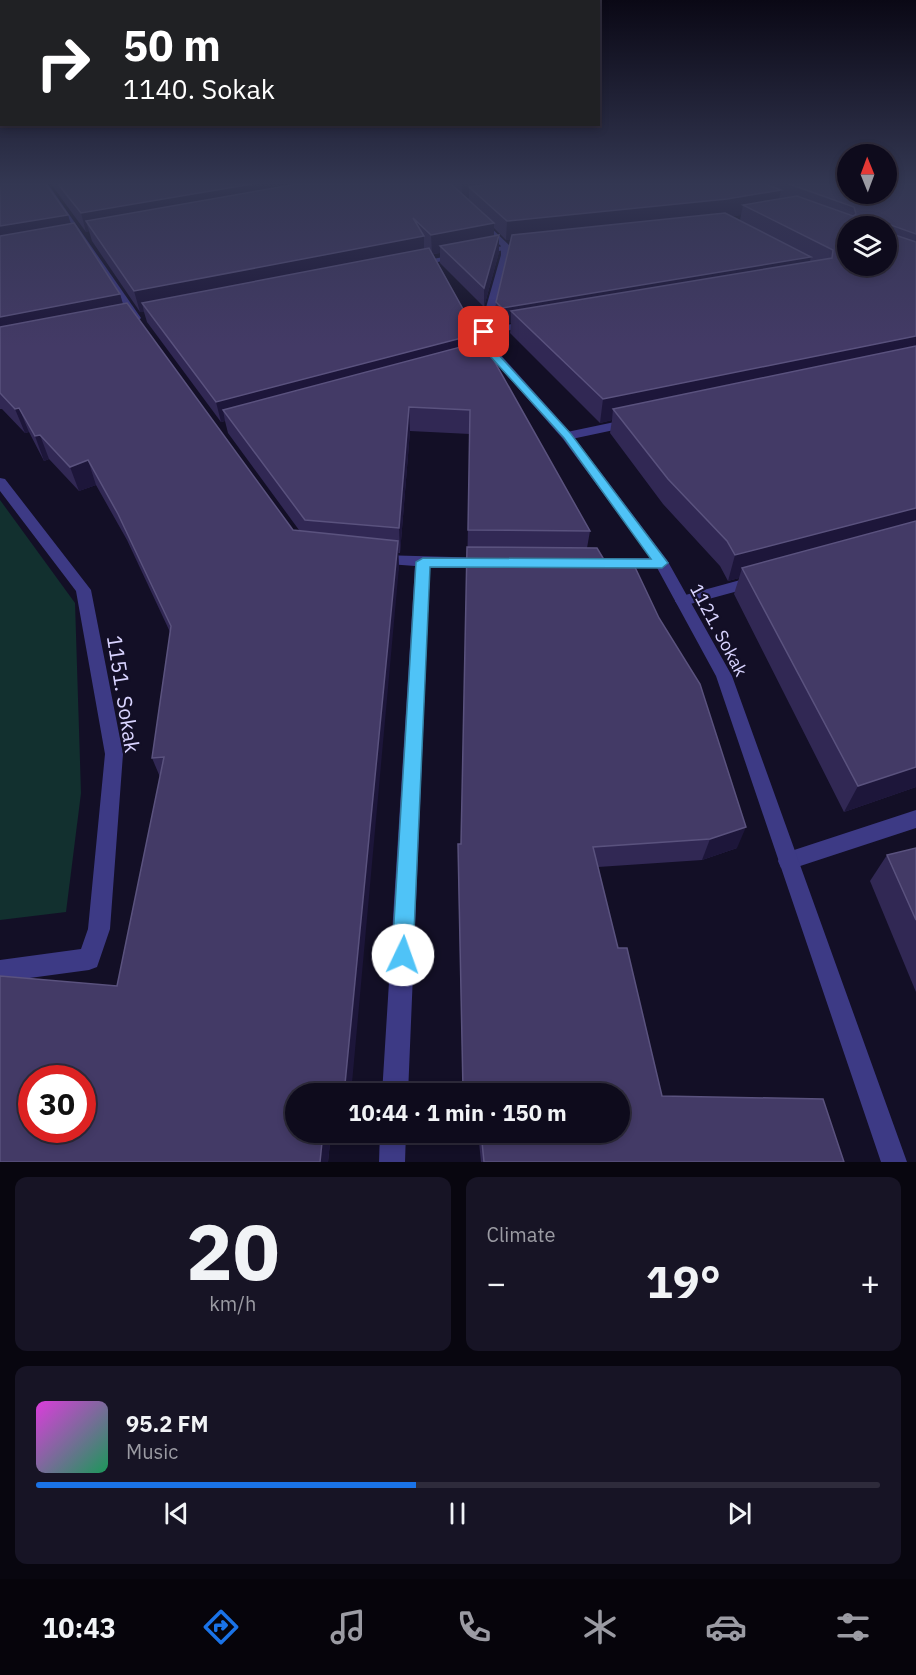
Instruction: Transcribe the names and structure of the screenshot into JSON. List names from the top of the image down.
{
  "streets": {
    "street": ["1121. Sokak", "1151. Sokak"]
  },
  "north": "top",
  "page": {
    "turn": ["50 m", "1140. Sokak"],
    "limit": "30",
    "trip": "10:44 · 1 min · 150 m",
    "tile": [
      ["20", "km/h"],
      "Climate"
    ],
    "heat": ["−", "19°", "+"],
    "song": ["95.2 FM", "Music"],
    "tabs": "10:43"
  }
}
